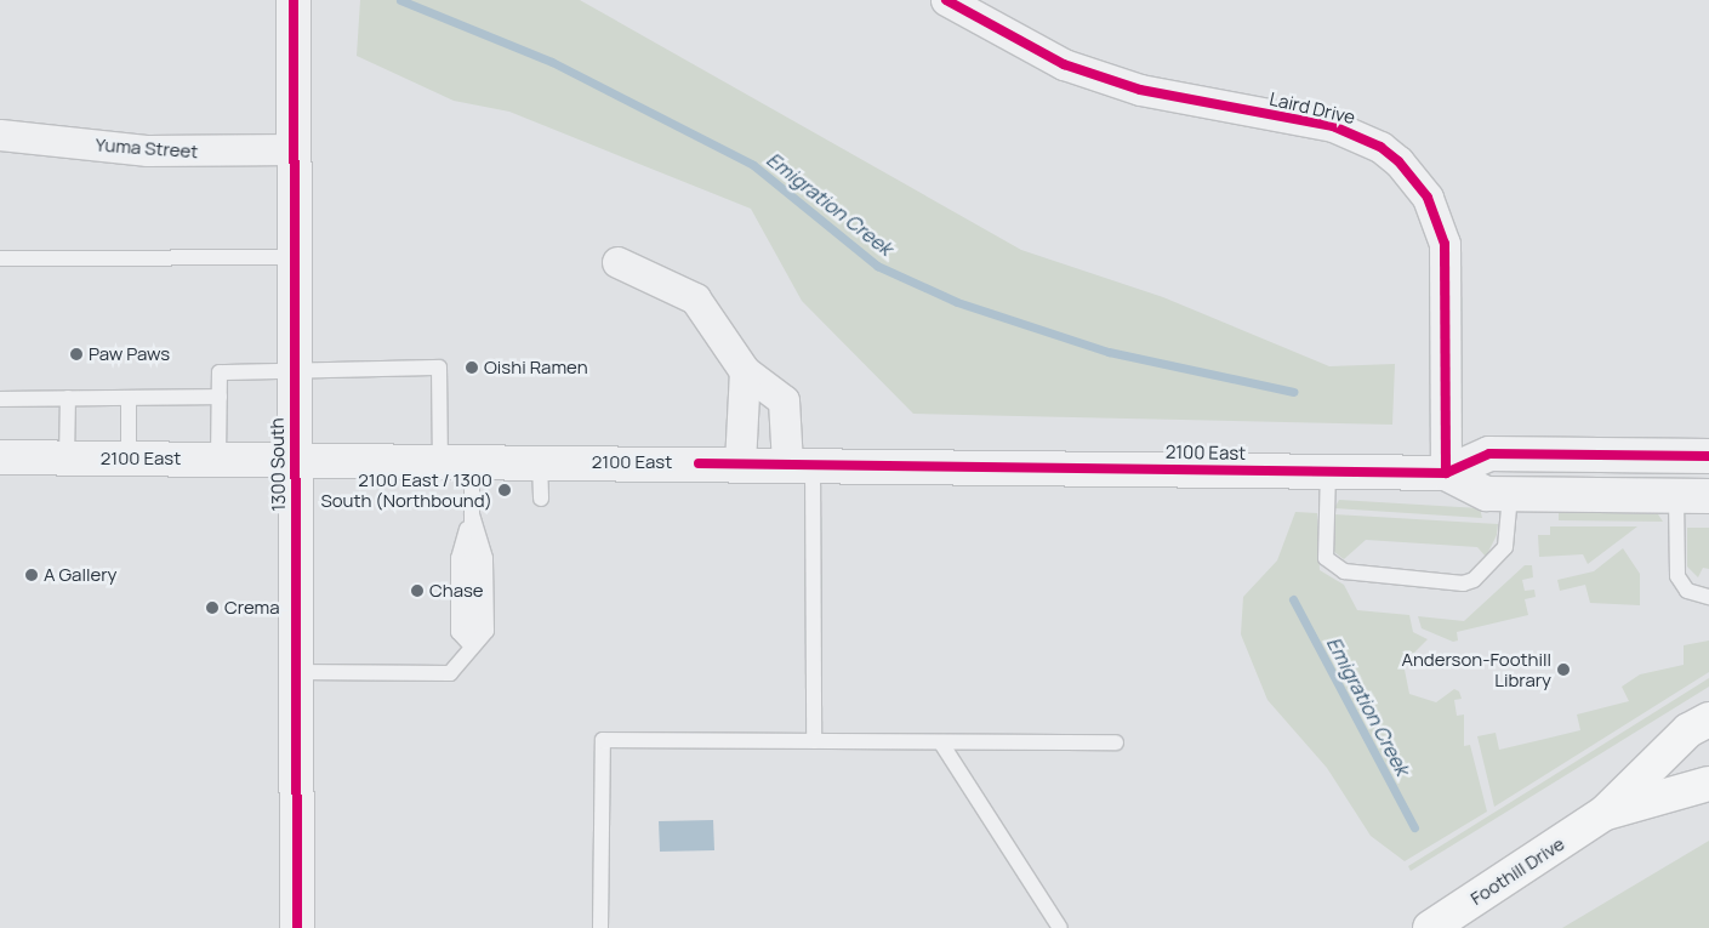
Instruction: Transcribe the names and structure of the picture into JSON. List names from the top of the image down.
{
  "streets": {
    "main road": ["Foothill Drive"],
    "street": [
      "Laird Drive",
      "Yuma Street",
      "2100 East",
      "1300 South"
    ]
  },
  "crossings": [
    ["Laird Drive", "2100 East"],
    ["Yuma Street", "1300 South"],
    ["2100 East", "1300 South"]
  ],
  "water": ["Emigration Creek"],
  "places": [
    "Paw Paws",
    "Oishi Ramen",
    "2100 East / 1300 South (Northbound)",
    "A Gallery",
    "Chase",
    "Crema",
    "Anderson-Foothill Library"
  ]
}
